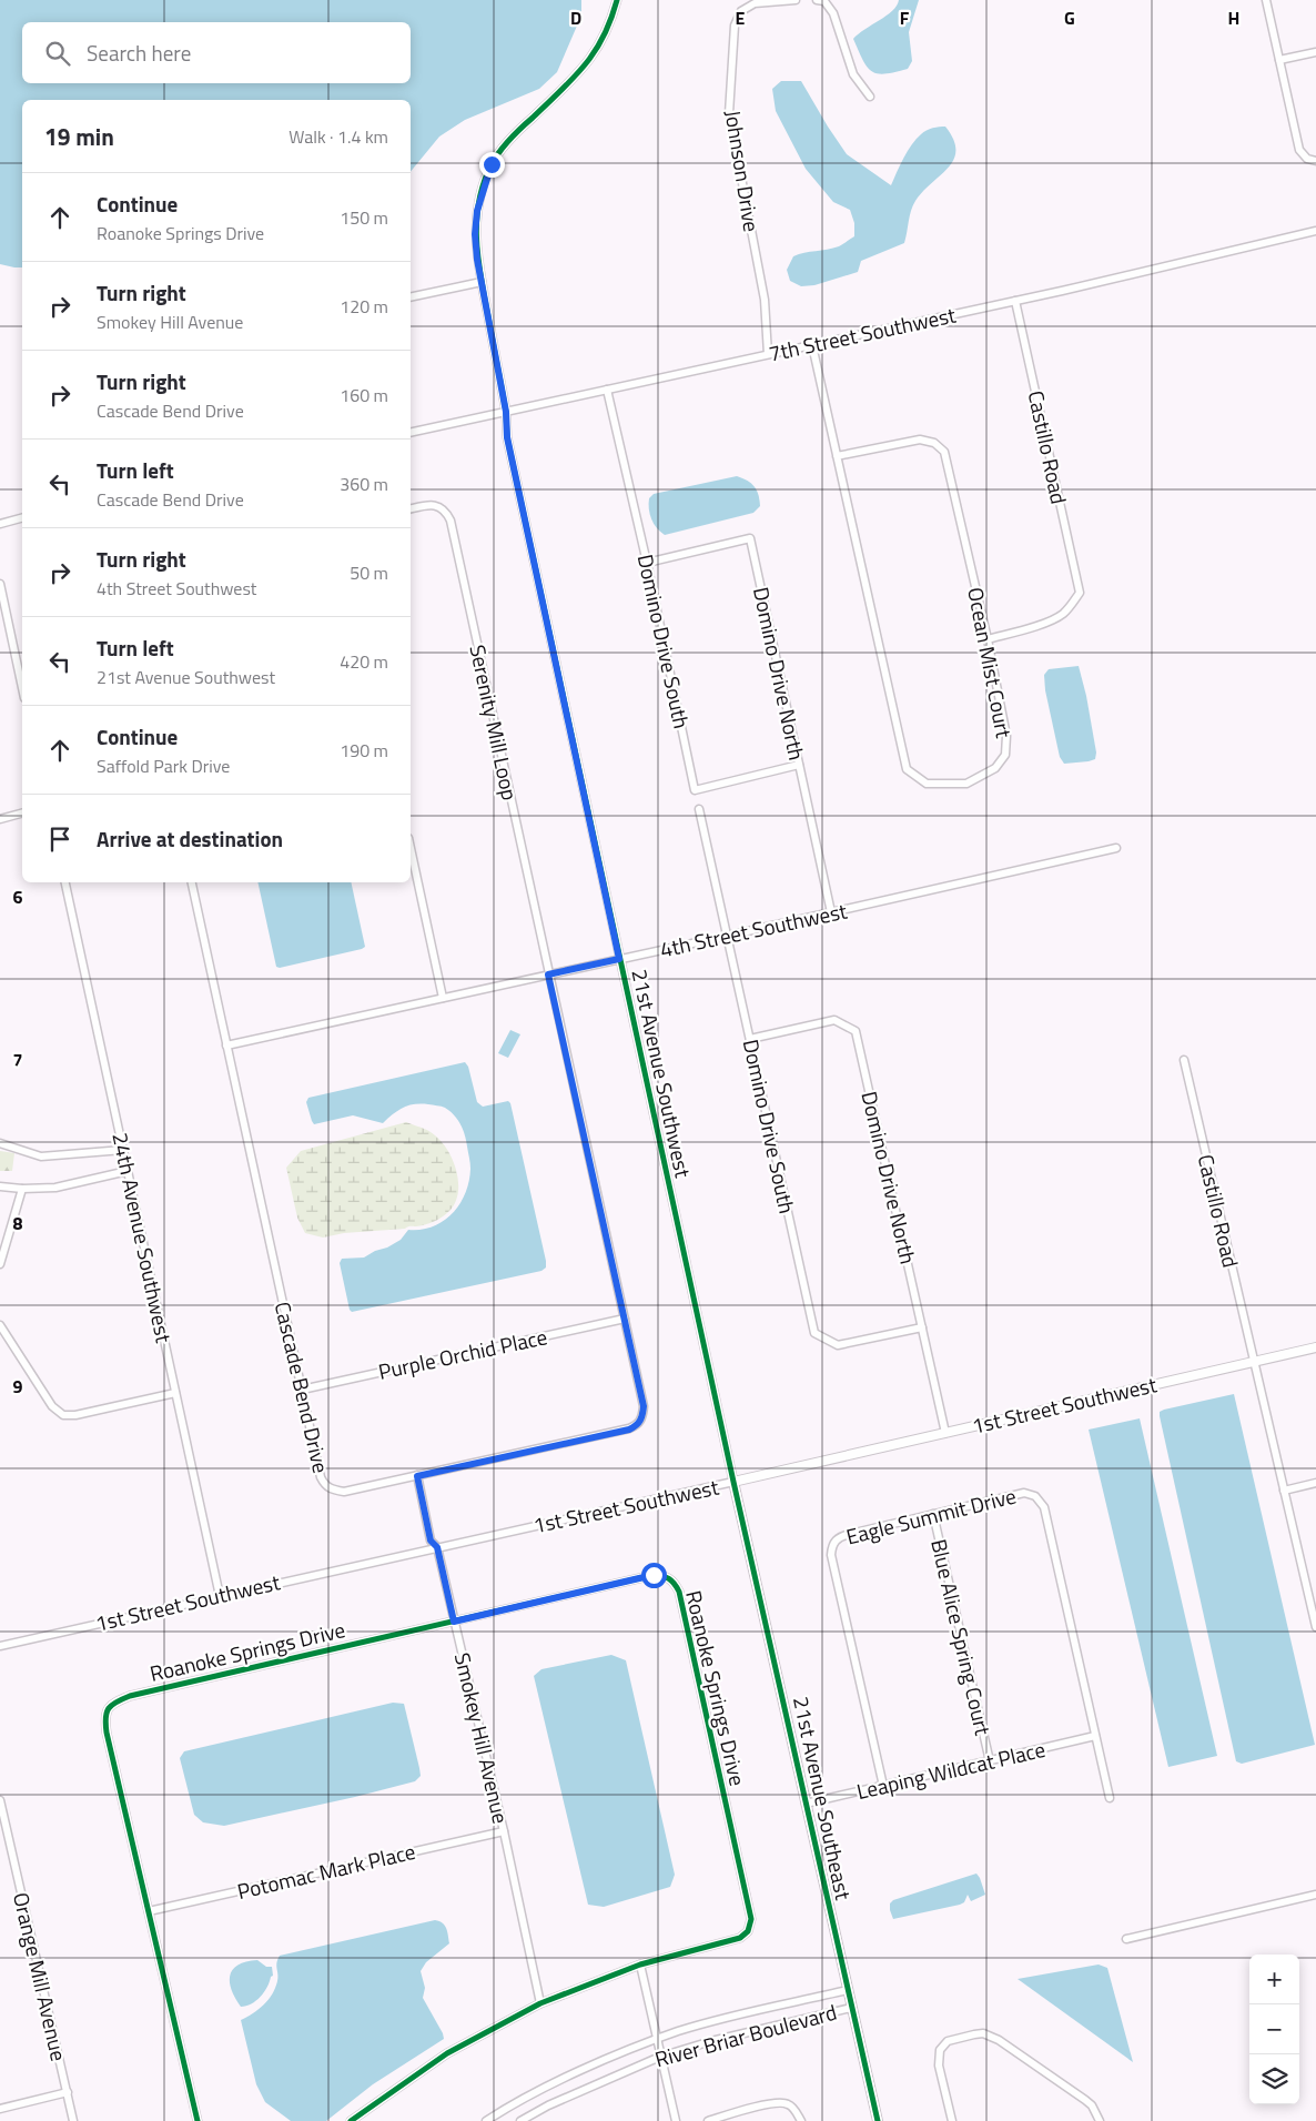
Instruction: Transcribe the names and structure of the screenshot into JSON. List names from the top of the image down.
{
  "streets": {
    "street": [
      "Johnson Drive",
      "7th Street Southwest",
      "Castillo Road",
      "Domino Drive South",
      "Ocean Mist Court",
      "Domino Drive North",
      "Serenity Mill Loop",
      "4th Street Southwest",
      "21st Avenue Southwest",
      "24th Avenue Southwest",
      "Purple Orchid Place",
      "Cascade Bend Drive",
      "1st Street Southwest",
      "Eagle Summit Drive",
      "Blue Alice Spring Court",
      "Roanoke Springs Drive",
      "Smokey Hill Avenue",
      "Leaping Wildcat Place",
      "21st Avenue Southeast",
      "Potomac Mark Place",
      "Orange Mill Avenue",
      "River Briar Boulevard"
    ]
  },
  "crossings": [
    ["Johnson Drive", "7th Street Southwest"],
    ["7th Street Southwest", "Castillo Road"],
    ["7th Street Southwest", "Domino Drive South"],
    ["7th Street Southwest", "Ocean Mist Court"],
    ["7th Street Southwest", "21st Avenue Southwest"],
    ["Castillo Road", "Ocean Mist Court"],
    ["Castillo Road", "1st Street Southwest"],
    ["Domino Drive South", "Domino Drive North"],
    ["Domino Drive South", "4th Street Southwest"],
    ["Domino Drive North", "4th Street Southwest"],
    ["Domino Drive North", "1st Street Southwest"],
    ["Serenity Mill Loop", "4th Street Southwest"],
    ["Serenity Mill Loop", "Cascade Bend Drive"],
    ["4th Street Southwest", "21st Avenue Southwest"],
    ["4th Street Southwest", "Cascade Bend Drive"],
    ["21st Avenue Southwest", "1st Street Southwest"],
    ["21st Avenue Southwest", "21st Avenue Southeast"],
    ["24th Avenue Southwest", "1st Street Southwest"],
    ["Purple Orchid Place", "Cascade Bend Drive"],
    ["Cascade Bend Drive", "Smokey Hill Avenue"],
    ["1st Street Southwest", "Smokey Hill Avenue"],
    ["1st Street Southwest", "21st Avenue Southeast"],
    ["Eagle Summit Drive", "Blue Alice Spring Court"],
    ["Eagle Summit Drive", "Leaping Wildcat Place"],
    ["Blue Alice Spring Court", "Leaping Wildcat Place"],
    ["Roanoke Springs Drive", "Smokey Hill Avenue"],
    ["Roanoke Springs Drive", "Potomac Mark Place"],
    ["Smokey Hill Avenue", "Potomac Mark Place"],
    ["Leaping Wildcat Place", "21st Avenue Southeast"],
    ["21st Avenue Southeast", "River Briar Boulevard"]
  ],
  "page": {
    "search": "Search here",
    "heading": ["19 min", "Walk · 1.4 km"],
    "list": [
      ["Continue", "Roanoke Springs Drive", "150 m"],
      ["Turn right", "Smokey Hill Avenue", "120 m"],
      ["Turn right", "Cascade Bend Drive", "160 m"],
      ["Turn left", "Cascade Bend Drive", "360 m"],
      ["Turn right", "4th Street Southwest", "50 m"],
      ["Turn left", "21st Avenue Southwest", "420 m"],
      ["Continue", "Saffold Park Drive", "190 m"],
      "Arrive at destination"
    ],
    "map_buttons": ["+", "−"]
  },
  "grid": {
    "columns": [
      "D",
      "E",
      "F",
      "G",
      "H"
    ],
    "rows": [
      "6",
      "7",
      "8",
      "9"
    ]
  }
}
